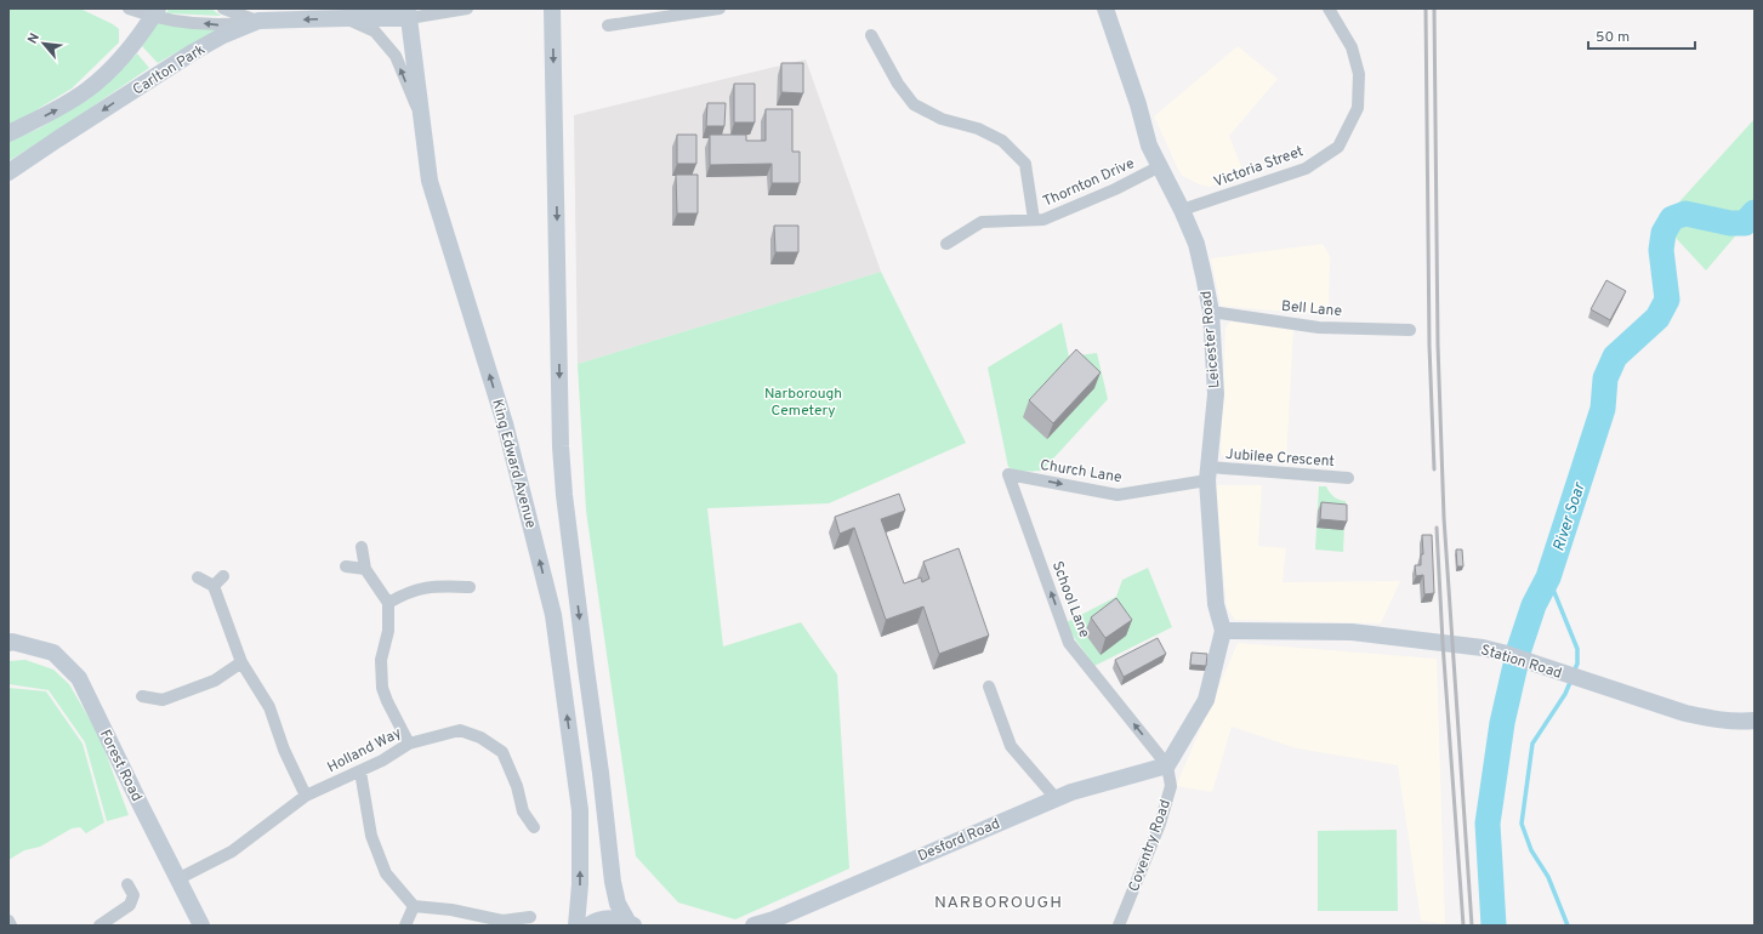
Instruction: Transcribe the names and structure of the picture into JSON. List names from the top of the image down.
{
  "streets": {
    "street": [
      "Carlton Park",
      "Victoria Street",
      "Thornton Drive",
      "Bell Lane",
      "Leicester Road",
      "Jubilee Crescent",
      "King Edward Avenue",
      "Church Lane",
      "School Lane",
      "Station Road",
      "Holland Way",
      "Forest Road",
      "Desford Road",
      "Coventry Road"
    ]
  },
  "crossings": [
    ["Carlton Park", "King Edward Avenue"],
    ["Victoria Street", "Leicester Road"],
    ["Thornton Drive", "Leicester Road"],
    ["Bell Lane", "Leicester Road"],
    ["Leicester Road", "Jubilee Crescent"],
    ["Leicester Road", "Church Lane"],
    ["Leicester Road", "Station Road"],
    ["Jubilee Crescent", "Church Lane"],
    ["Church Lane", "School Lane"],
    ["School Lane", "Desford Road"],
    ["School Lane", "Coventry Road"],
    ["Holland Way", "Forest Road"],
    ["Desford Road", "Coventry Road"]
  ],
  "one_way": ["Church Lane"],
  "districts": ["NARBOROUGH"],
  "water": ["River Soar"],
  "parks": ["Narborough Cemetery"],
  "scale_bar": "50 m",
  "north": "top left"
}
